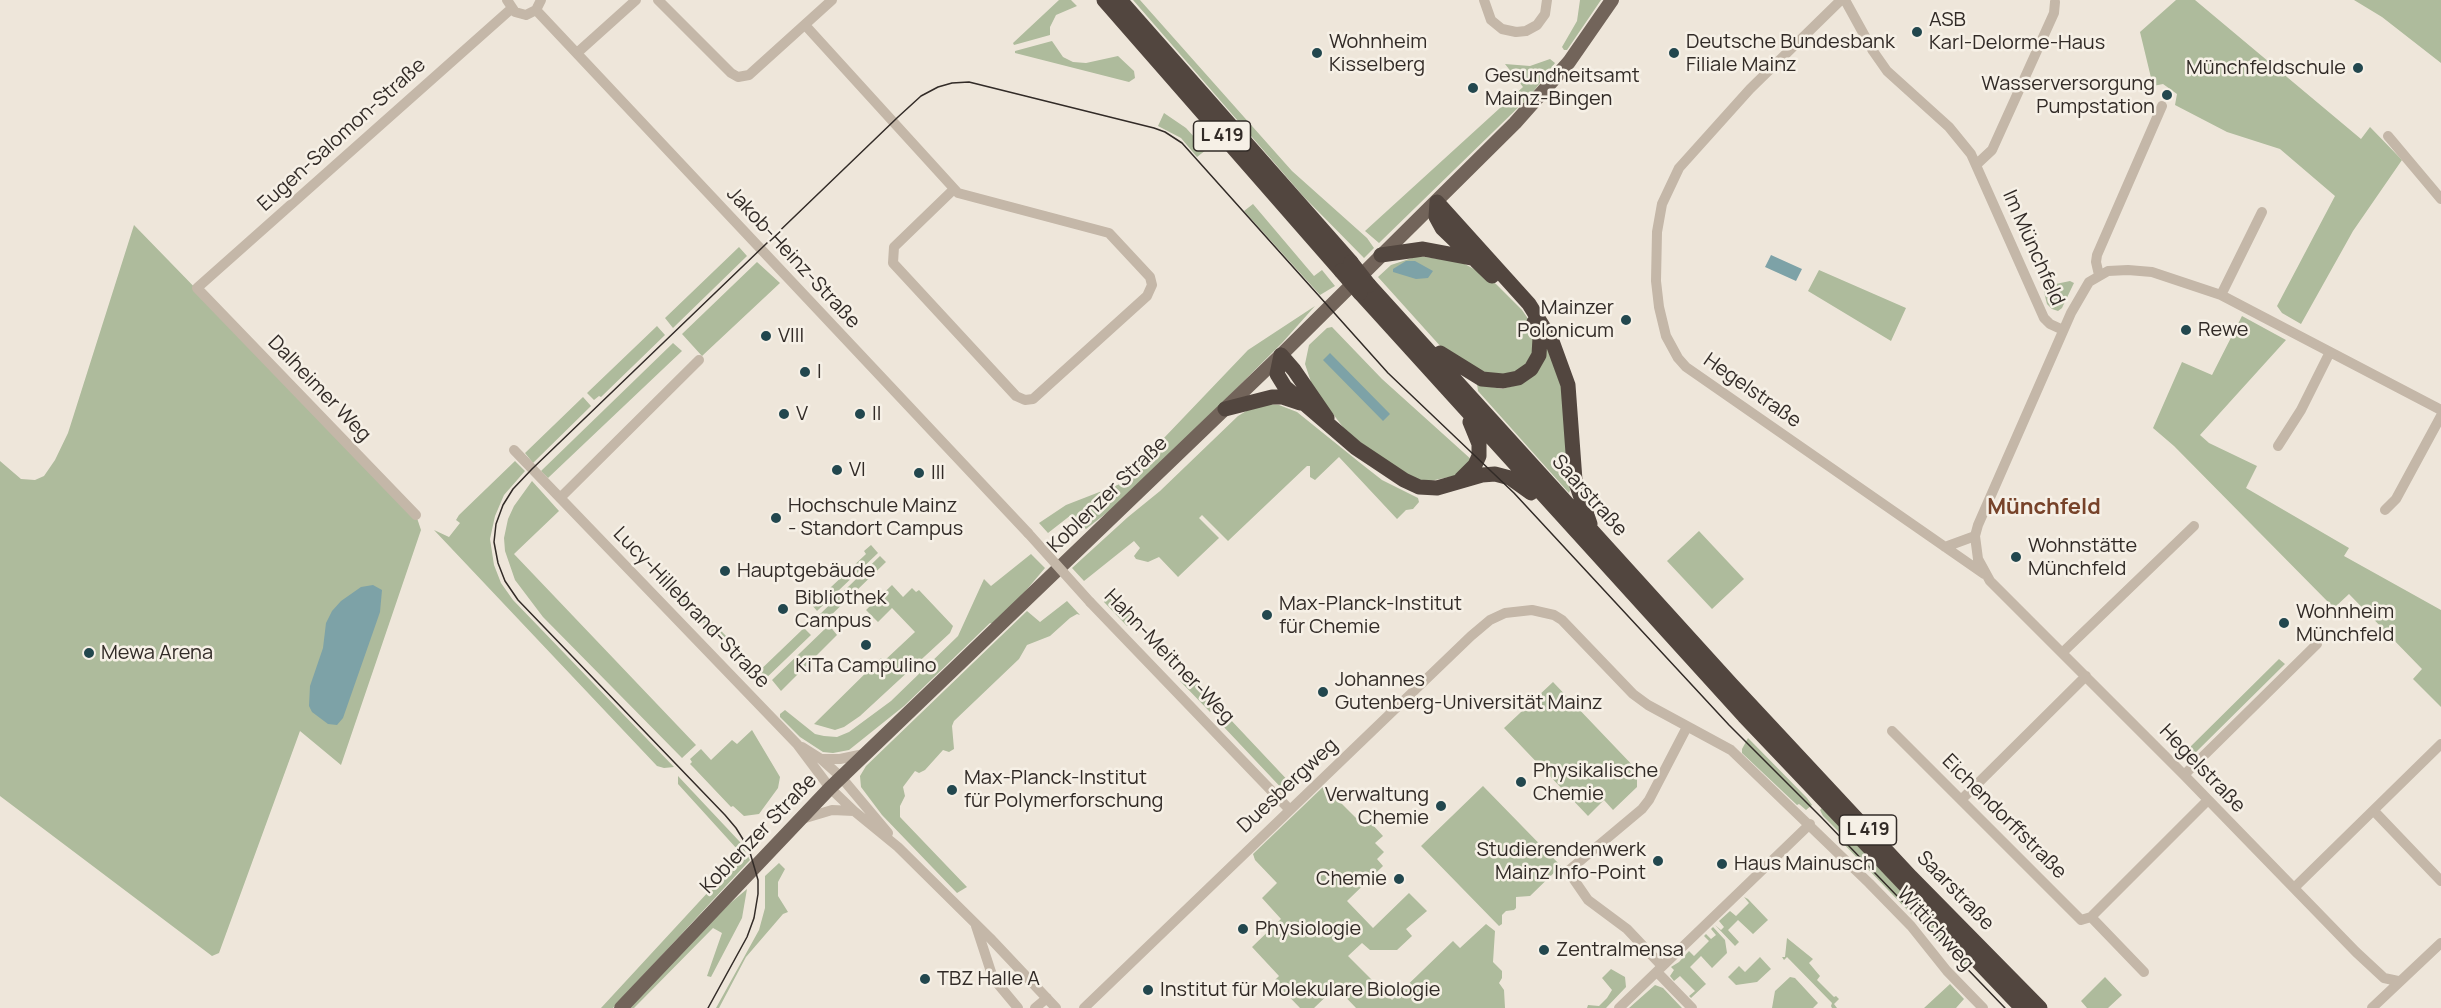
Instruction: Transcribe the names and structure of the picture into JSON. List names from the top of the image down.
{
  "streets": {
    "highway": ["L 419", "Saarstraße"],
    "main road": ["Koblenzer Straße"],
    "street": [
      "Eugen-Salomon-Straße",
      "Im Münchfeld",
      "Jakob-Heinz-Straße",
      "Dalheimer Weg",
      "Hegelstraße",
      "Lucy-Hillebrand-Straße",
      "Hahn-Meitner-Weg",
      "Duesbergweg",
      "Eichendorffstraße",
      "Wittichweg"
    ]
  },
  "crossings": [
    ["Eugen-Salomon-Straße", "Jakob-Heinz-Straße"],
    ["Eugen-Salomon-Straße", "Dalheimer Weg"],
    ["Im Münchfeld", "Hegelstraße"],
    ["Jakob-Heinz-Straße", "Hahn-Meitner-Weg"],
    ["Koblenzer Straße", "Lucy-Hillebrand-Straße"],
    ["Hahn-Meitner-Weg", "Duesbergweg"],
    ["Duesbergweg", "Wittichweg"]
  ],
  "districts": ["Münchfeld"],
  "places": [
    "ASB Karl-Delorme-Haus",
    "Wohnheim Kisselberg",
    "Deutsche Bundesbank Filiale Mainz",
    "Münchfeldschule",
    "Gesundheitsamt Mainz-Bingen",
    "Wasserversorgung Pumpstation",
    "Mainzer Polonicum",
    "Rewe",
    "VIII",
    "I",
    "V",
    "II",
    "VI",
    "III",
    "Hochschule Mainz - Standort Campus",
    "Wohnstätte Münchfeld",
    "Hauptgebäude",
    "Bibliothek Campus",
    "Max-Planck-Institut für Chemie",
    "Wohnheim Münchfeld",
    "KiTa Campulino",
    "Mewa Arena",
    "Johannes Gutenberg-Universität Mainz",
    "Physikalische Chemie",
    "Max-Planck-Institut für Polymerforschung",
    "Verwaltung Chemie",
    "Studierendenwerk Mainz Info-Point",
    "Haus Mainusch",
    "Chemie",
    "Physiologie",
    "Zentralmensa",
    "TBZ Halle A",
    "Institut für Molekulare Biologie"
  ]
}
